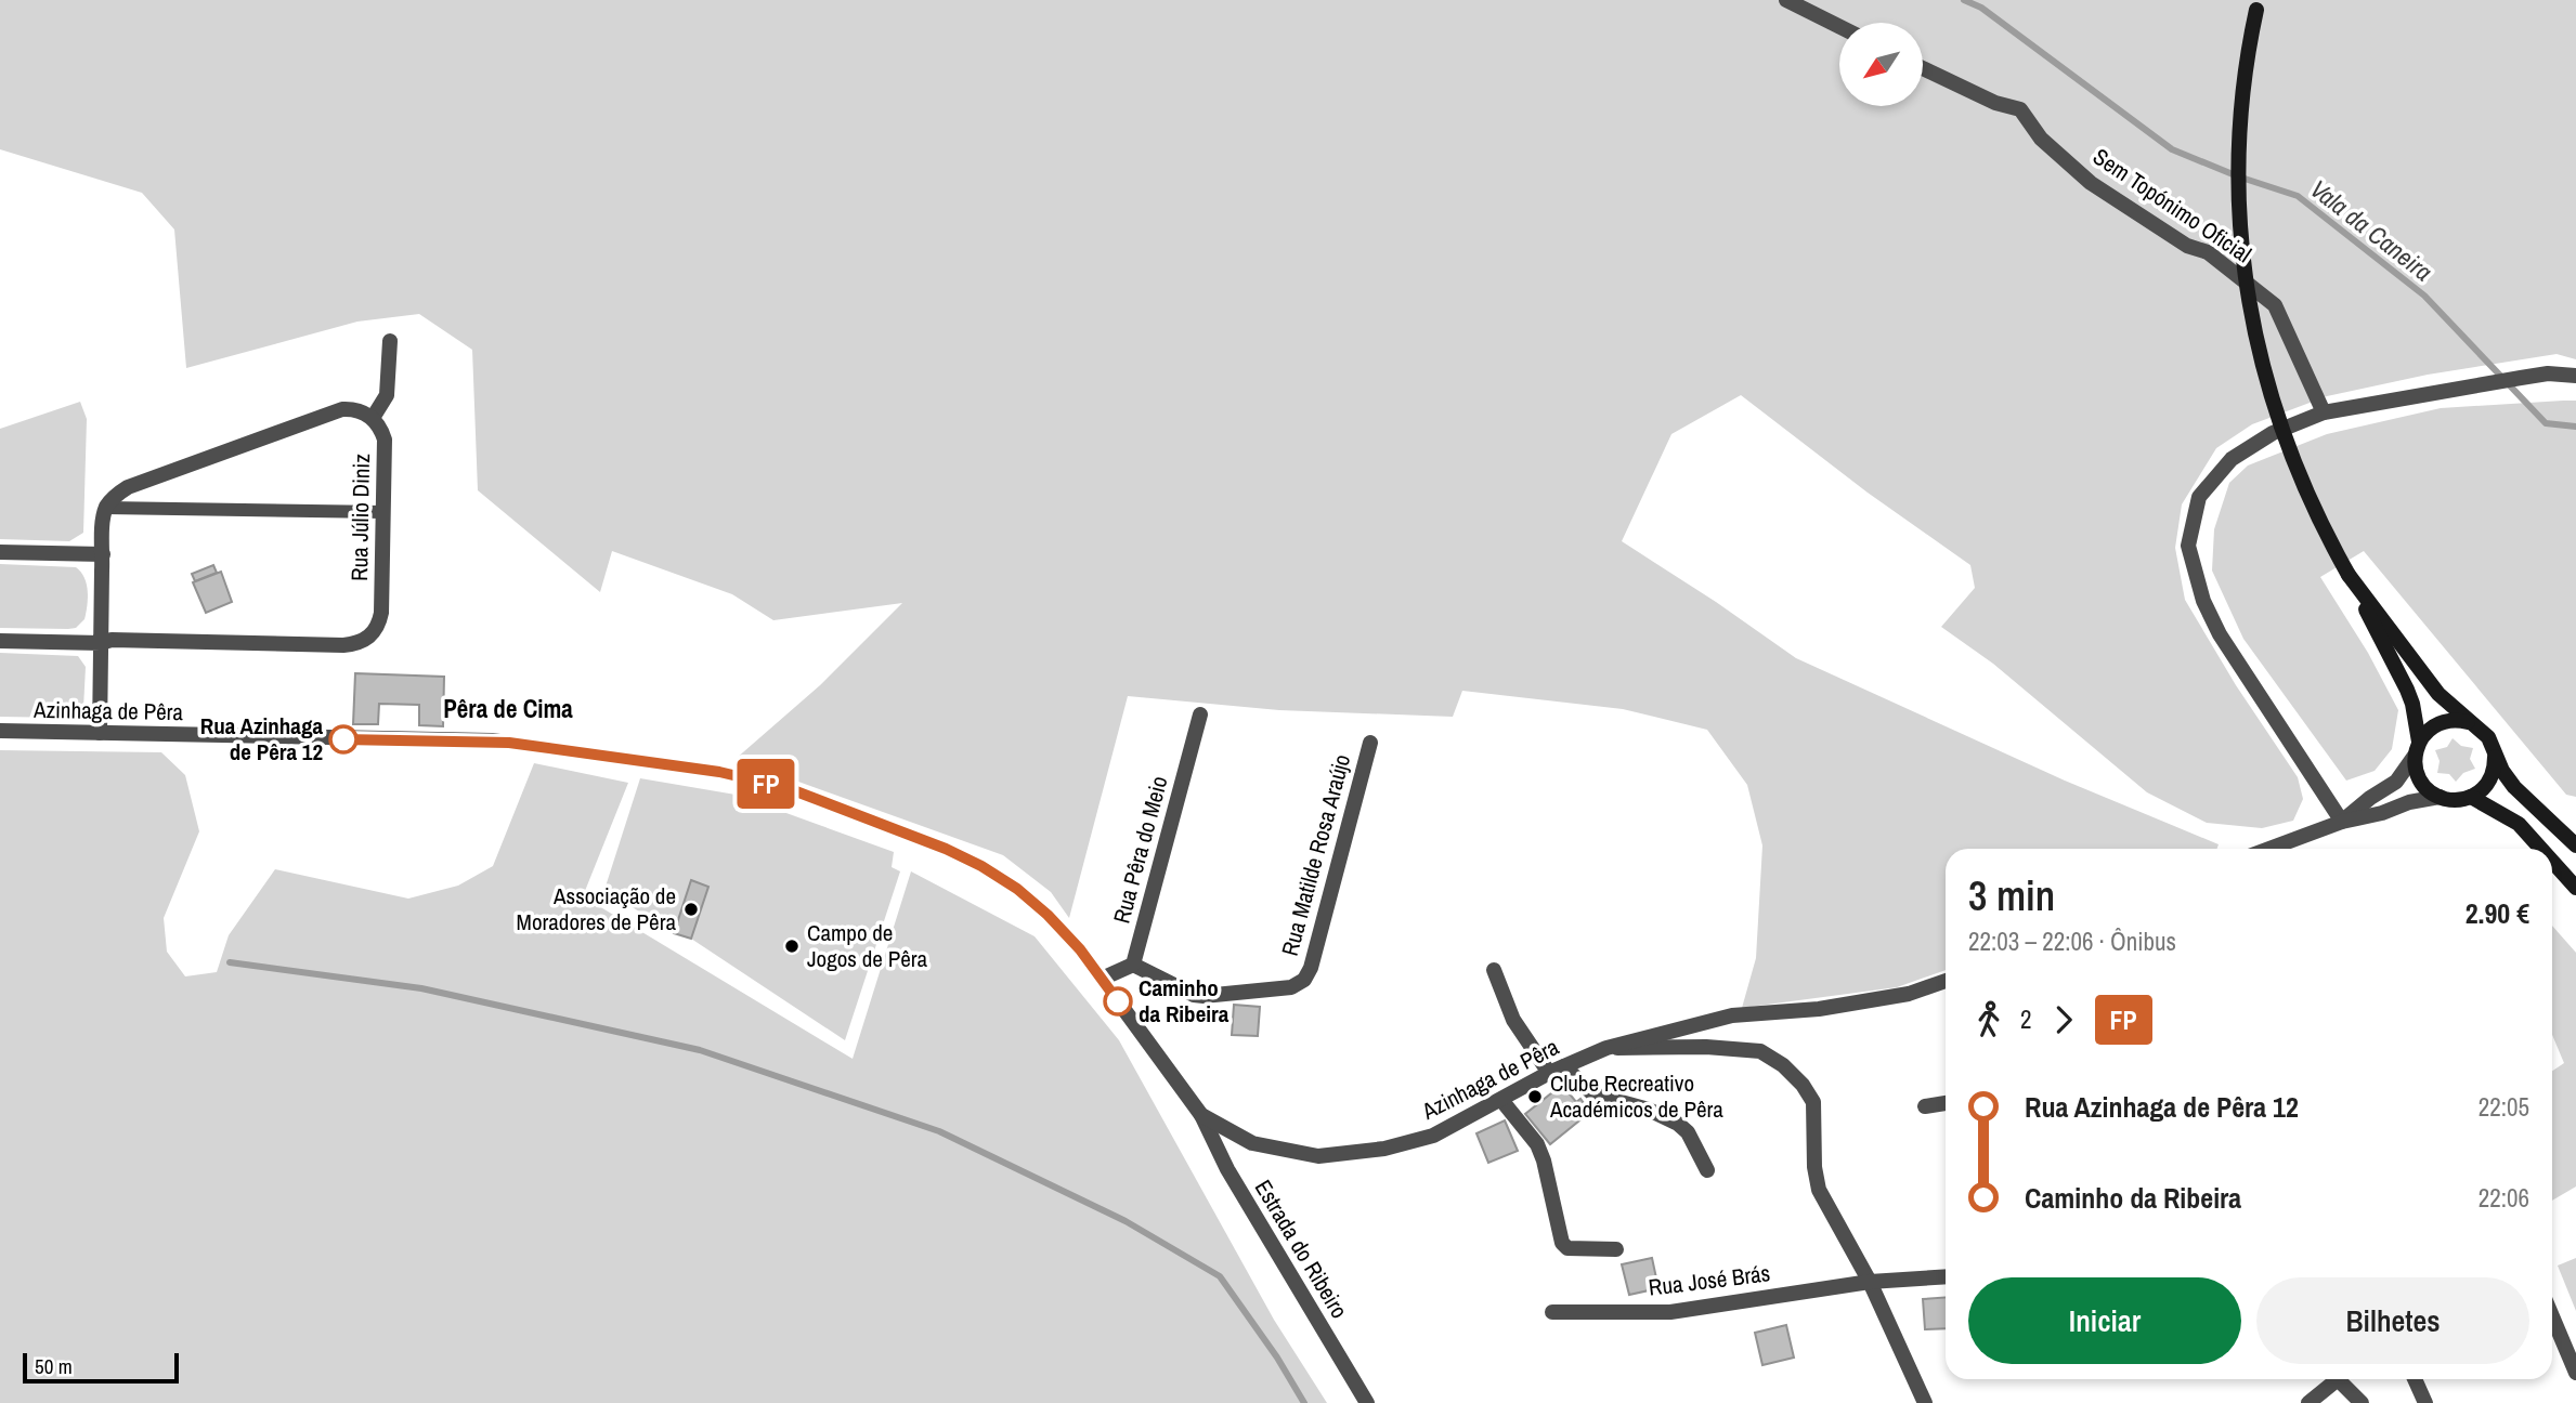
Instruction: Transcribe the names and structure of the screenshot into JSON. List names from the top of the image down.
{
  "streets": {
    "street": [
      "Sem Topónimo Oficial",
      "Rua Júlio Diniz",
      "Azinhaga de Pêra",
      "Rua Pêra do Meio",
      "Rua Matilde Rosa Araújo",
      "Estrada do Ribeiro",
      "Rua José Brás"
    ]
  },
  "crossings": [
    ["Azinhaga de Pêra", "Estrada do Ribeiro"],
    ["Rua Pêra do Meio", "Rua Matilde Rosa Araújo"]
  ],
  "districts": ["Pêra de Cima"],
  "water": ["Vala da Caneira"],
  "places": [
    "Rua Azinhaga de Pêra 12",
    "Associação de Moradores de Pêra",
    "Campo de Jogos de Pêra",
    "Caminho da Ribeira",
    "Clube Recreativo Académicos de Pêra"
  ],
  "lines": ["bus line FP"],
  "scale_bar": "50 m",
  "north": "bottom left",
  "page": {
    "on_map": "FP",
    "heading": ["3 min", "22:03 – 22:06 · Ônibus", "2.90 €"],
    "legs": ["2", "FP"],
    "list": [
      {
        "name": "Rua Azinhaga de Pêra 12",
        "value": "22:05"
      },
      {
        "name": "Caminho da Ribeira",
        "value": "22:06"
      }
    ],
    "buttons": ["Iniciar", "Bilhetes"],
    "scale": "50 m"
  }
}
